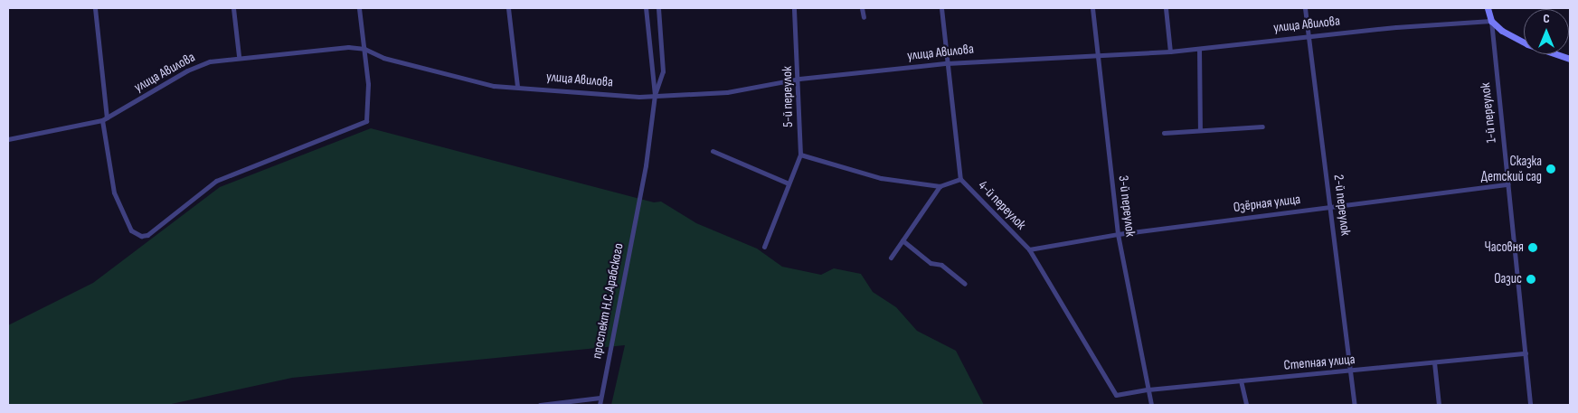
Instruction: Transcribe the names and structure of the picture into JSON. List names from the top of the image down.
{
  "streets": {
    "main road": ["1-й переулок"],
    "street": [
      "улица Авилова",
      "5-й переулок",
      "Озёрная улица",
      "4-й переулок",
      "2-й переулок",
      "3-й переулок",
      "проспект Н.С.Арабского",
      "Степная улица"
    ]
  },
  "crossings": [
    ["улица Авилова", "5-й переулок"],
    ["улица Авилова", "1-й переулок"],
    ["улица Авилова", "4-й переулок"],
    ["улица Авилова", "2-й переулок"],
    ["улица Авилова", "3-й переулок"],
    ["улица Авилова", "проспект Н.С.Арабского"],
    ["1-й переулок", "Озёрная улица"],
    ["1-й переулок", "Степная улица"],
    ["Озёрная улица", "4-й переулок"],
    ["Озёрная улица", "2-й переулок"],
    ["Озёрная улица", "3-й переулок"],
    ["4-й переулок", "Степная улица"],
    ["2-й переулок", "Степная улица"],
    ["3-й переулок", "Степная улица"]
  ],
  "places": ["Сказка Детский сад", "Часовня", "Оазис"],
  "north": "top"
}
